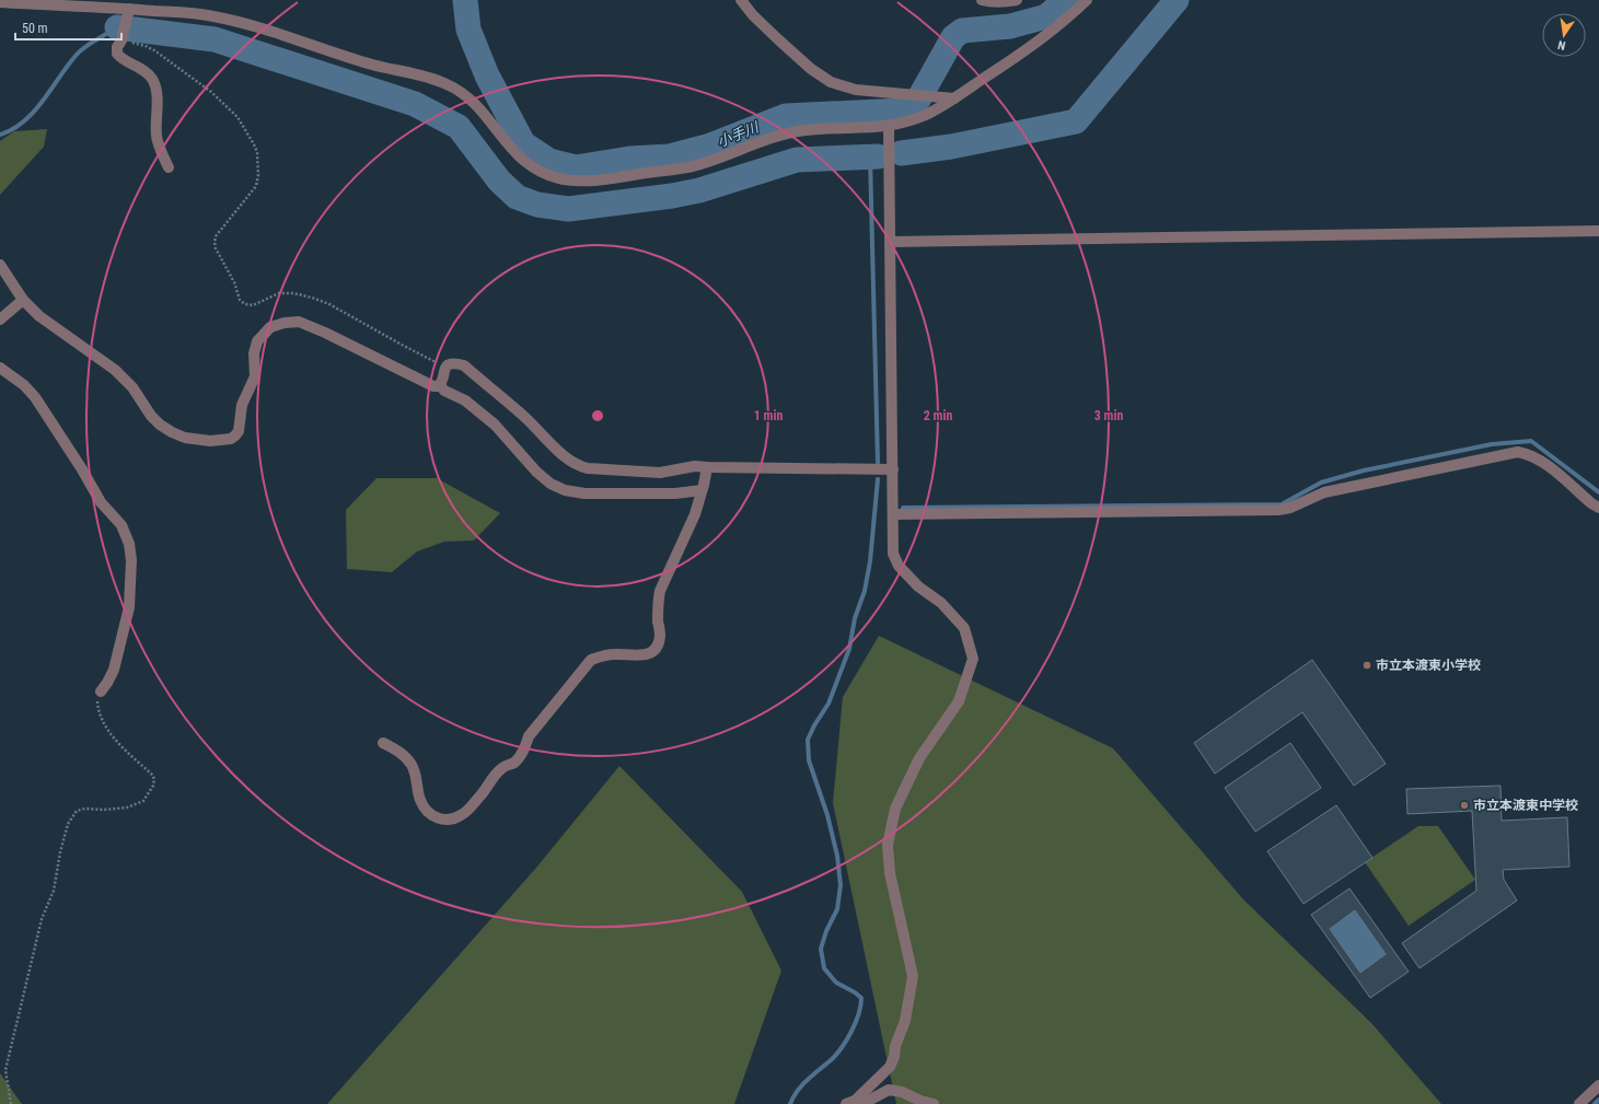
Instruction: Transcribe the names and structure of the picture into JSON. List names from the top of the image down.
{
  "water": ["小手川"],
  "places": ["市立本渡東小学校", "市立本渡東中学校"],
  "scale_bar": "50 m",
  "north": "bottom",
  "rings": ["1 min", "2 min", "3 min"]
}
